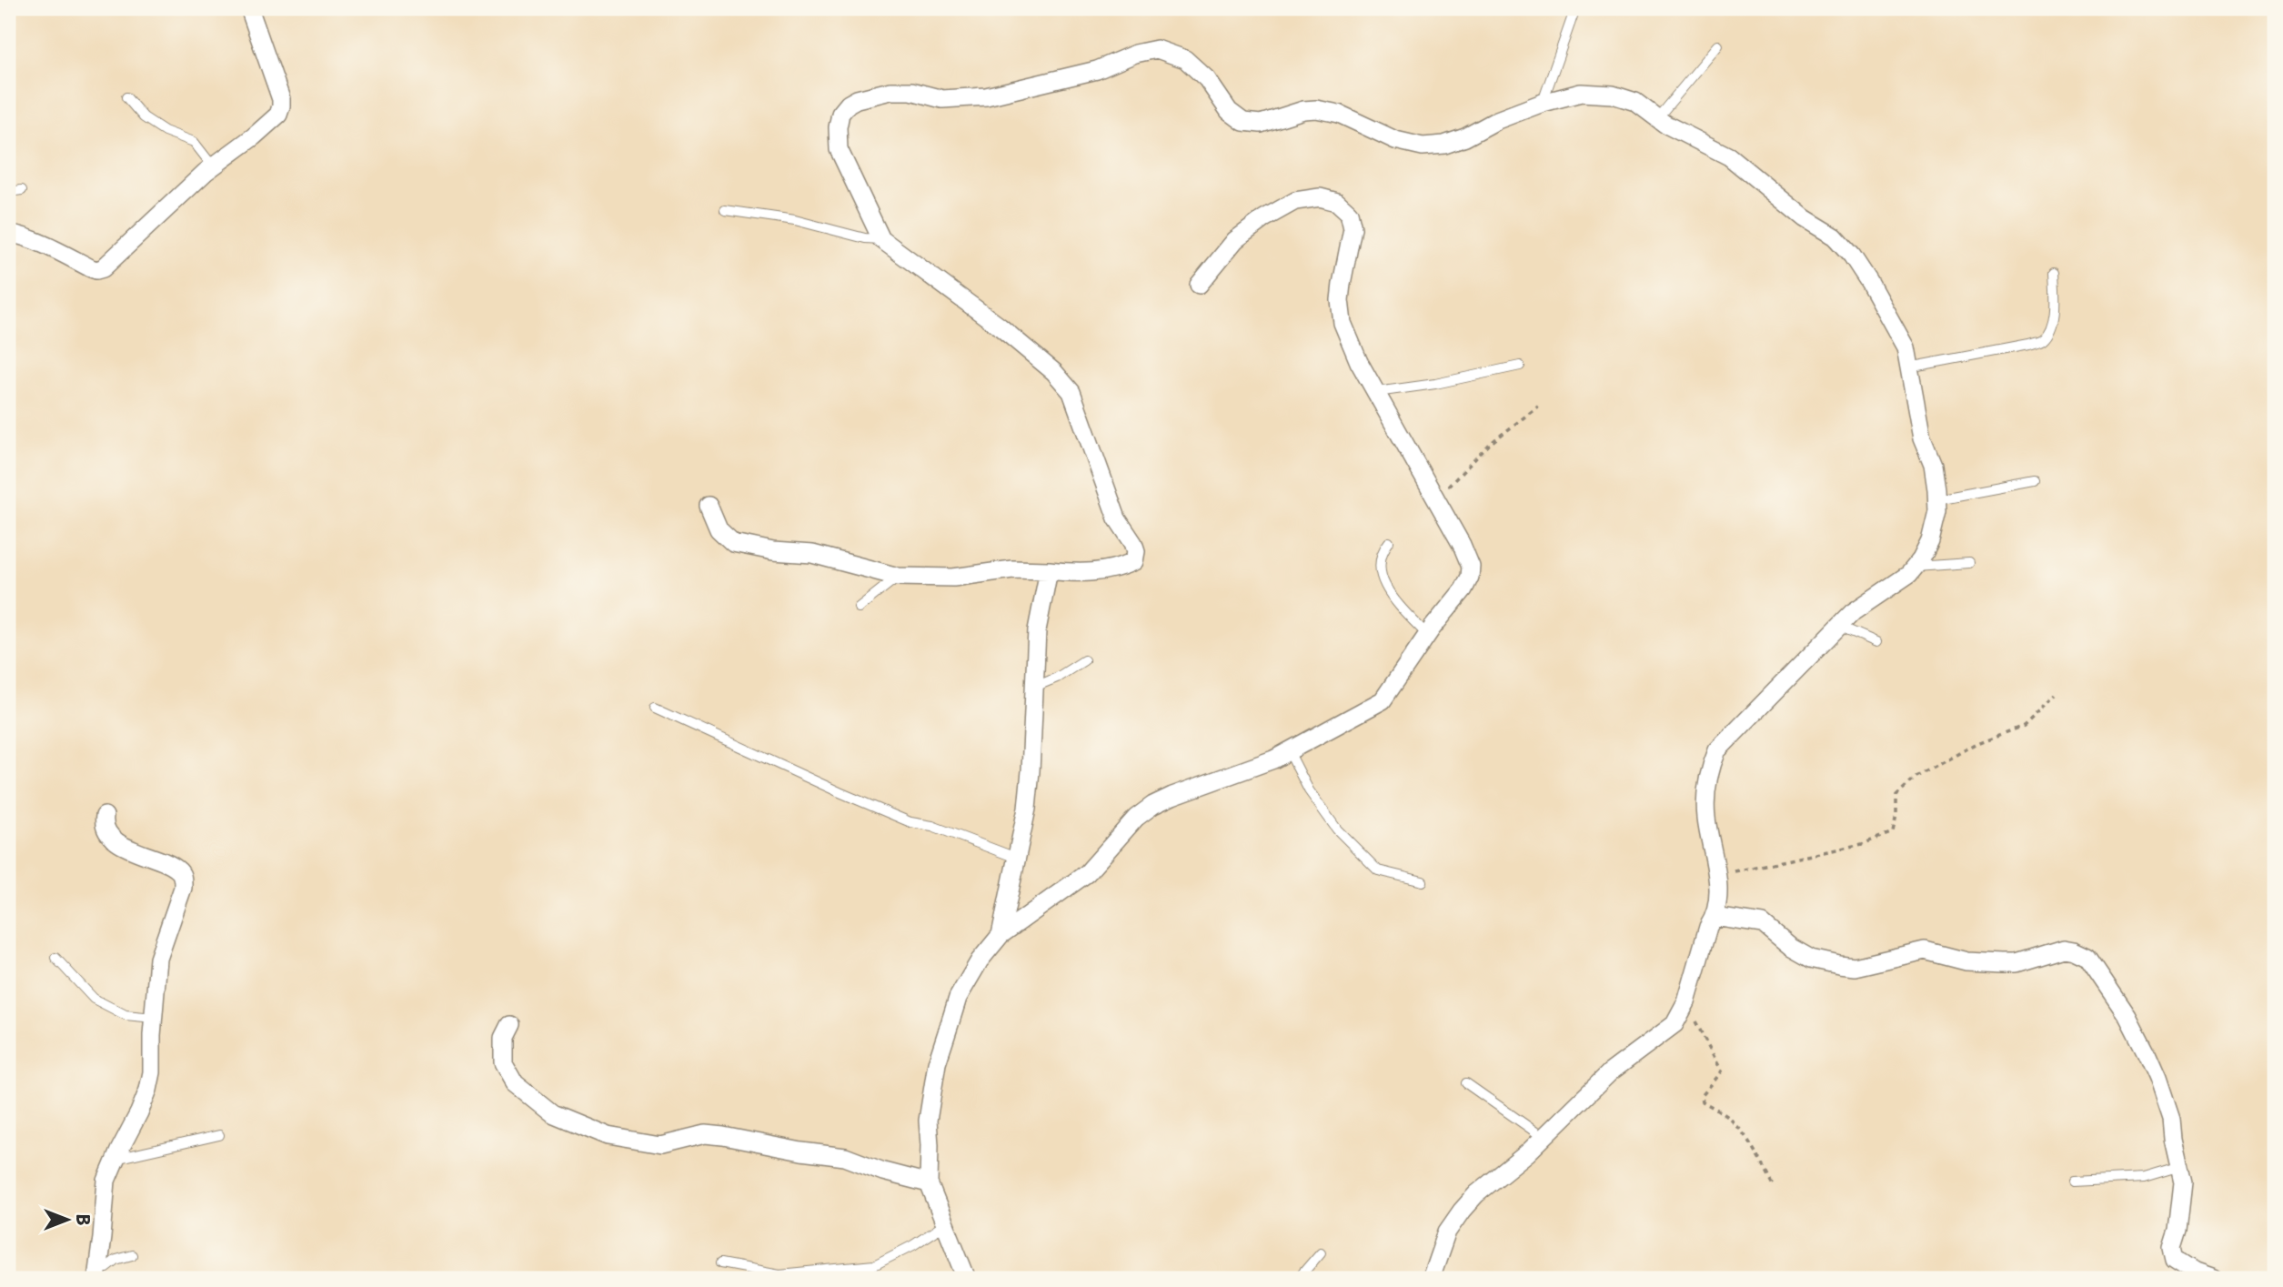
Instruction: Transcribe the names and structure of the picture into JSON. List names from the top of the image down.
{
  "north": "right"
}
